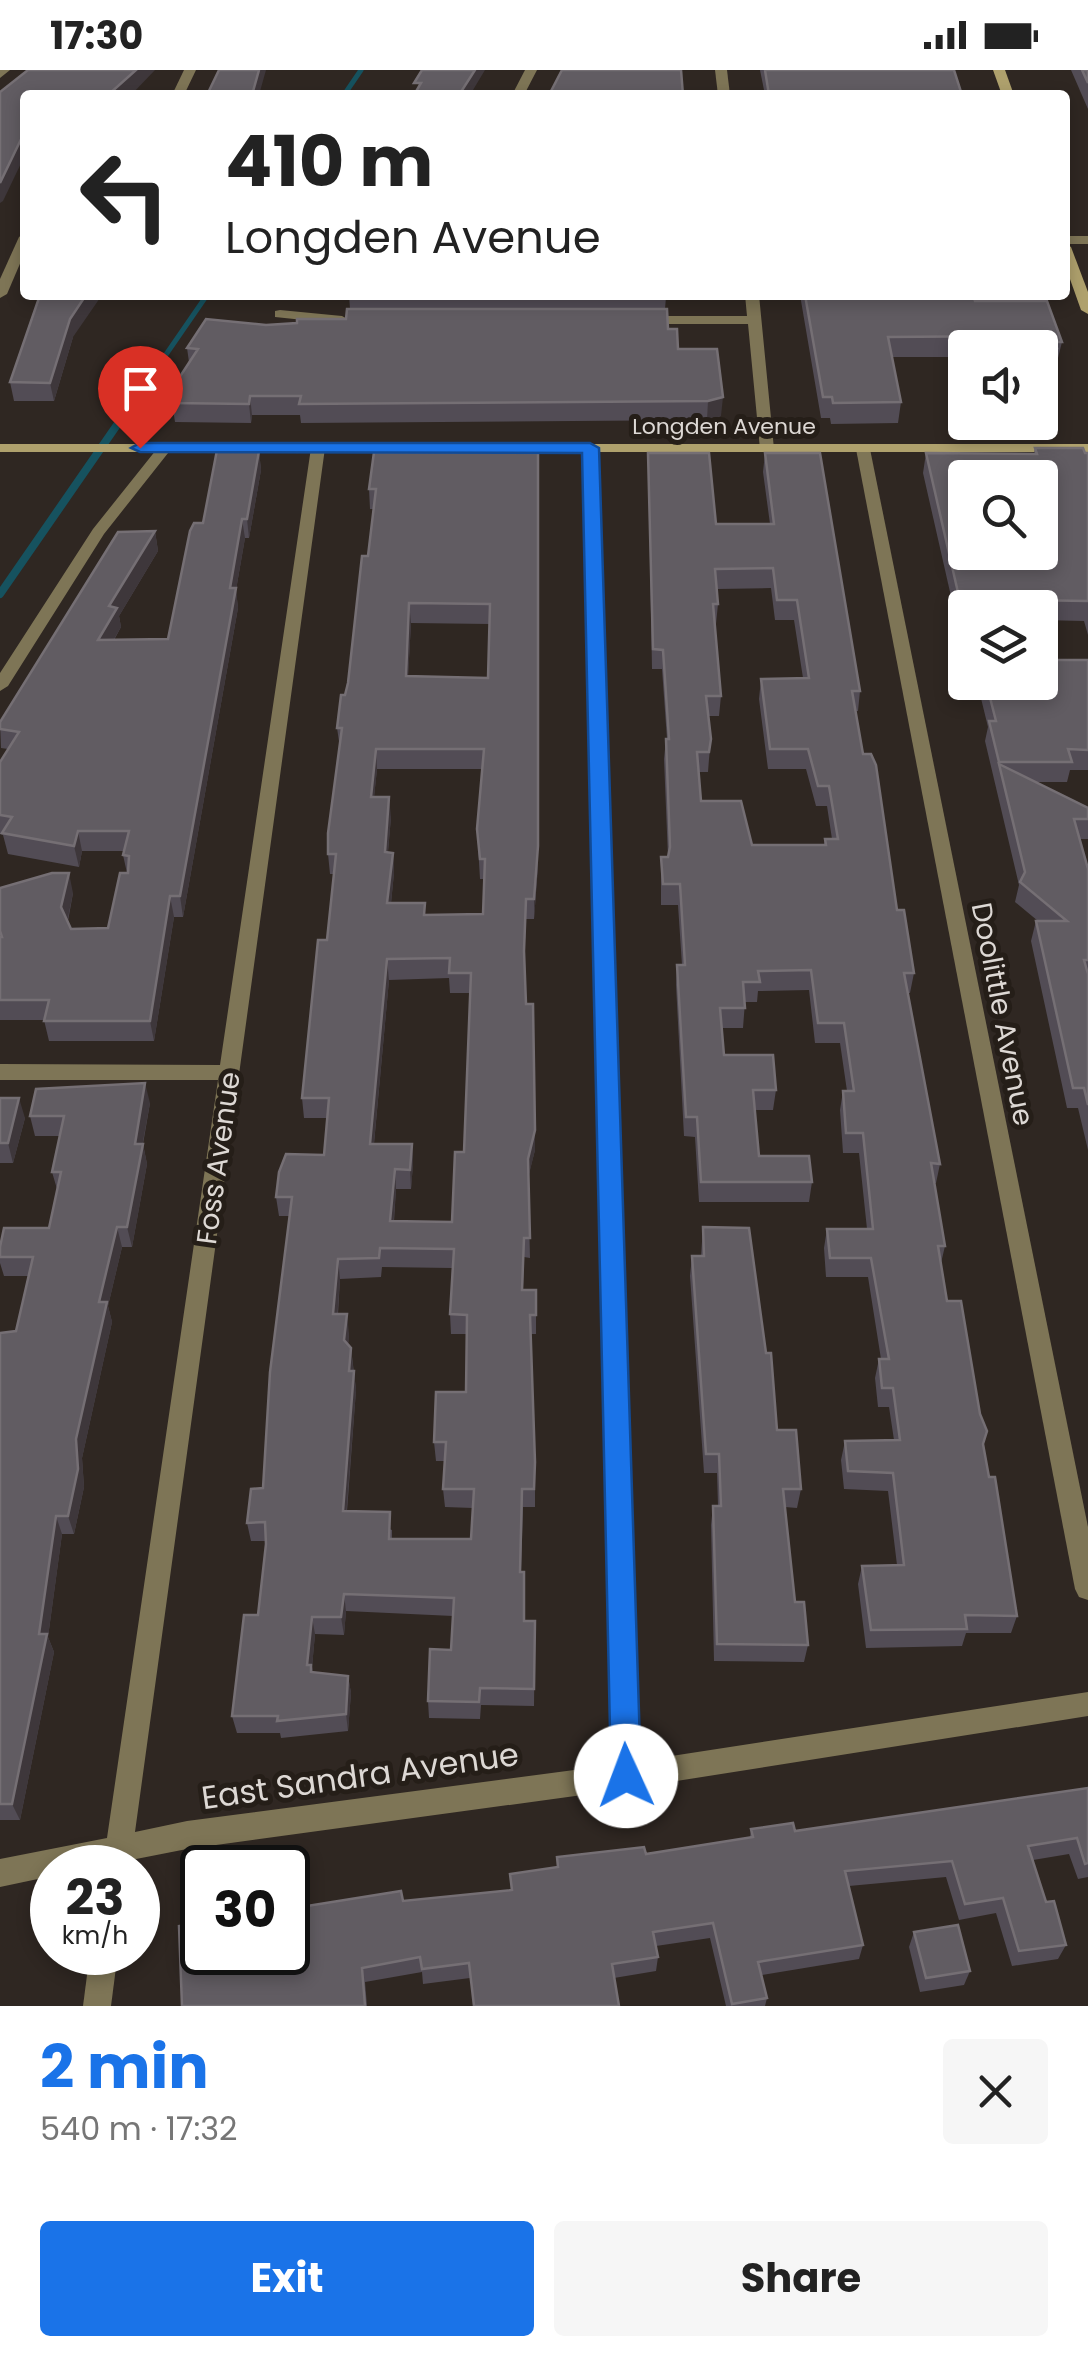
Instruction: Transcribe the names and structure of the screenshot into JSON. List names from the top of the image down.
{
  "streets": {
    "street": [
      "Longden Avenue",
      "Doolittle Avenue",
      "Foss Avenue",
      "East Sandra Avenue"
    ]
  },
  "crossings": [
    ["Longden Avenue", "Doolittle Avenue"],
    ["Longden Avenue", "Foss Avenue"]
  ],
  "page": {
    "status": "17:30",
    "turn": ["410 m", "Longden Avenue"],
    "speed": "23 km/h",
    "limit": "30",
    "heading": ["2 min", "540 m · 17:32"],
    "buttons": ["Exit", "Share"]
  }
}
